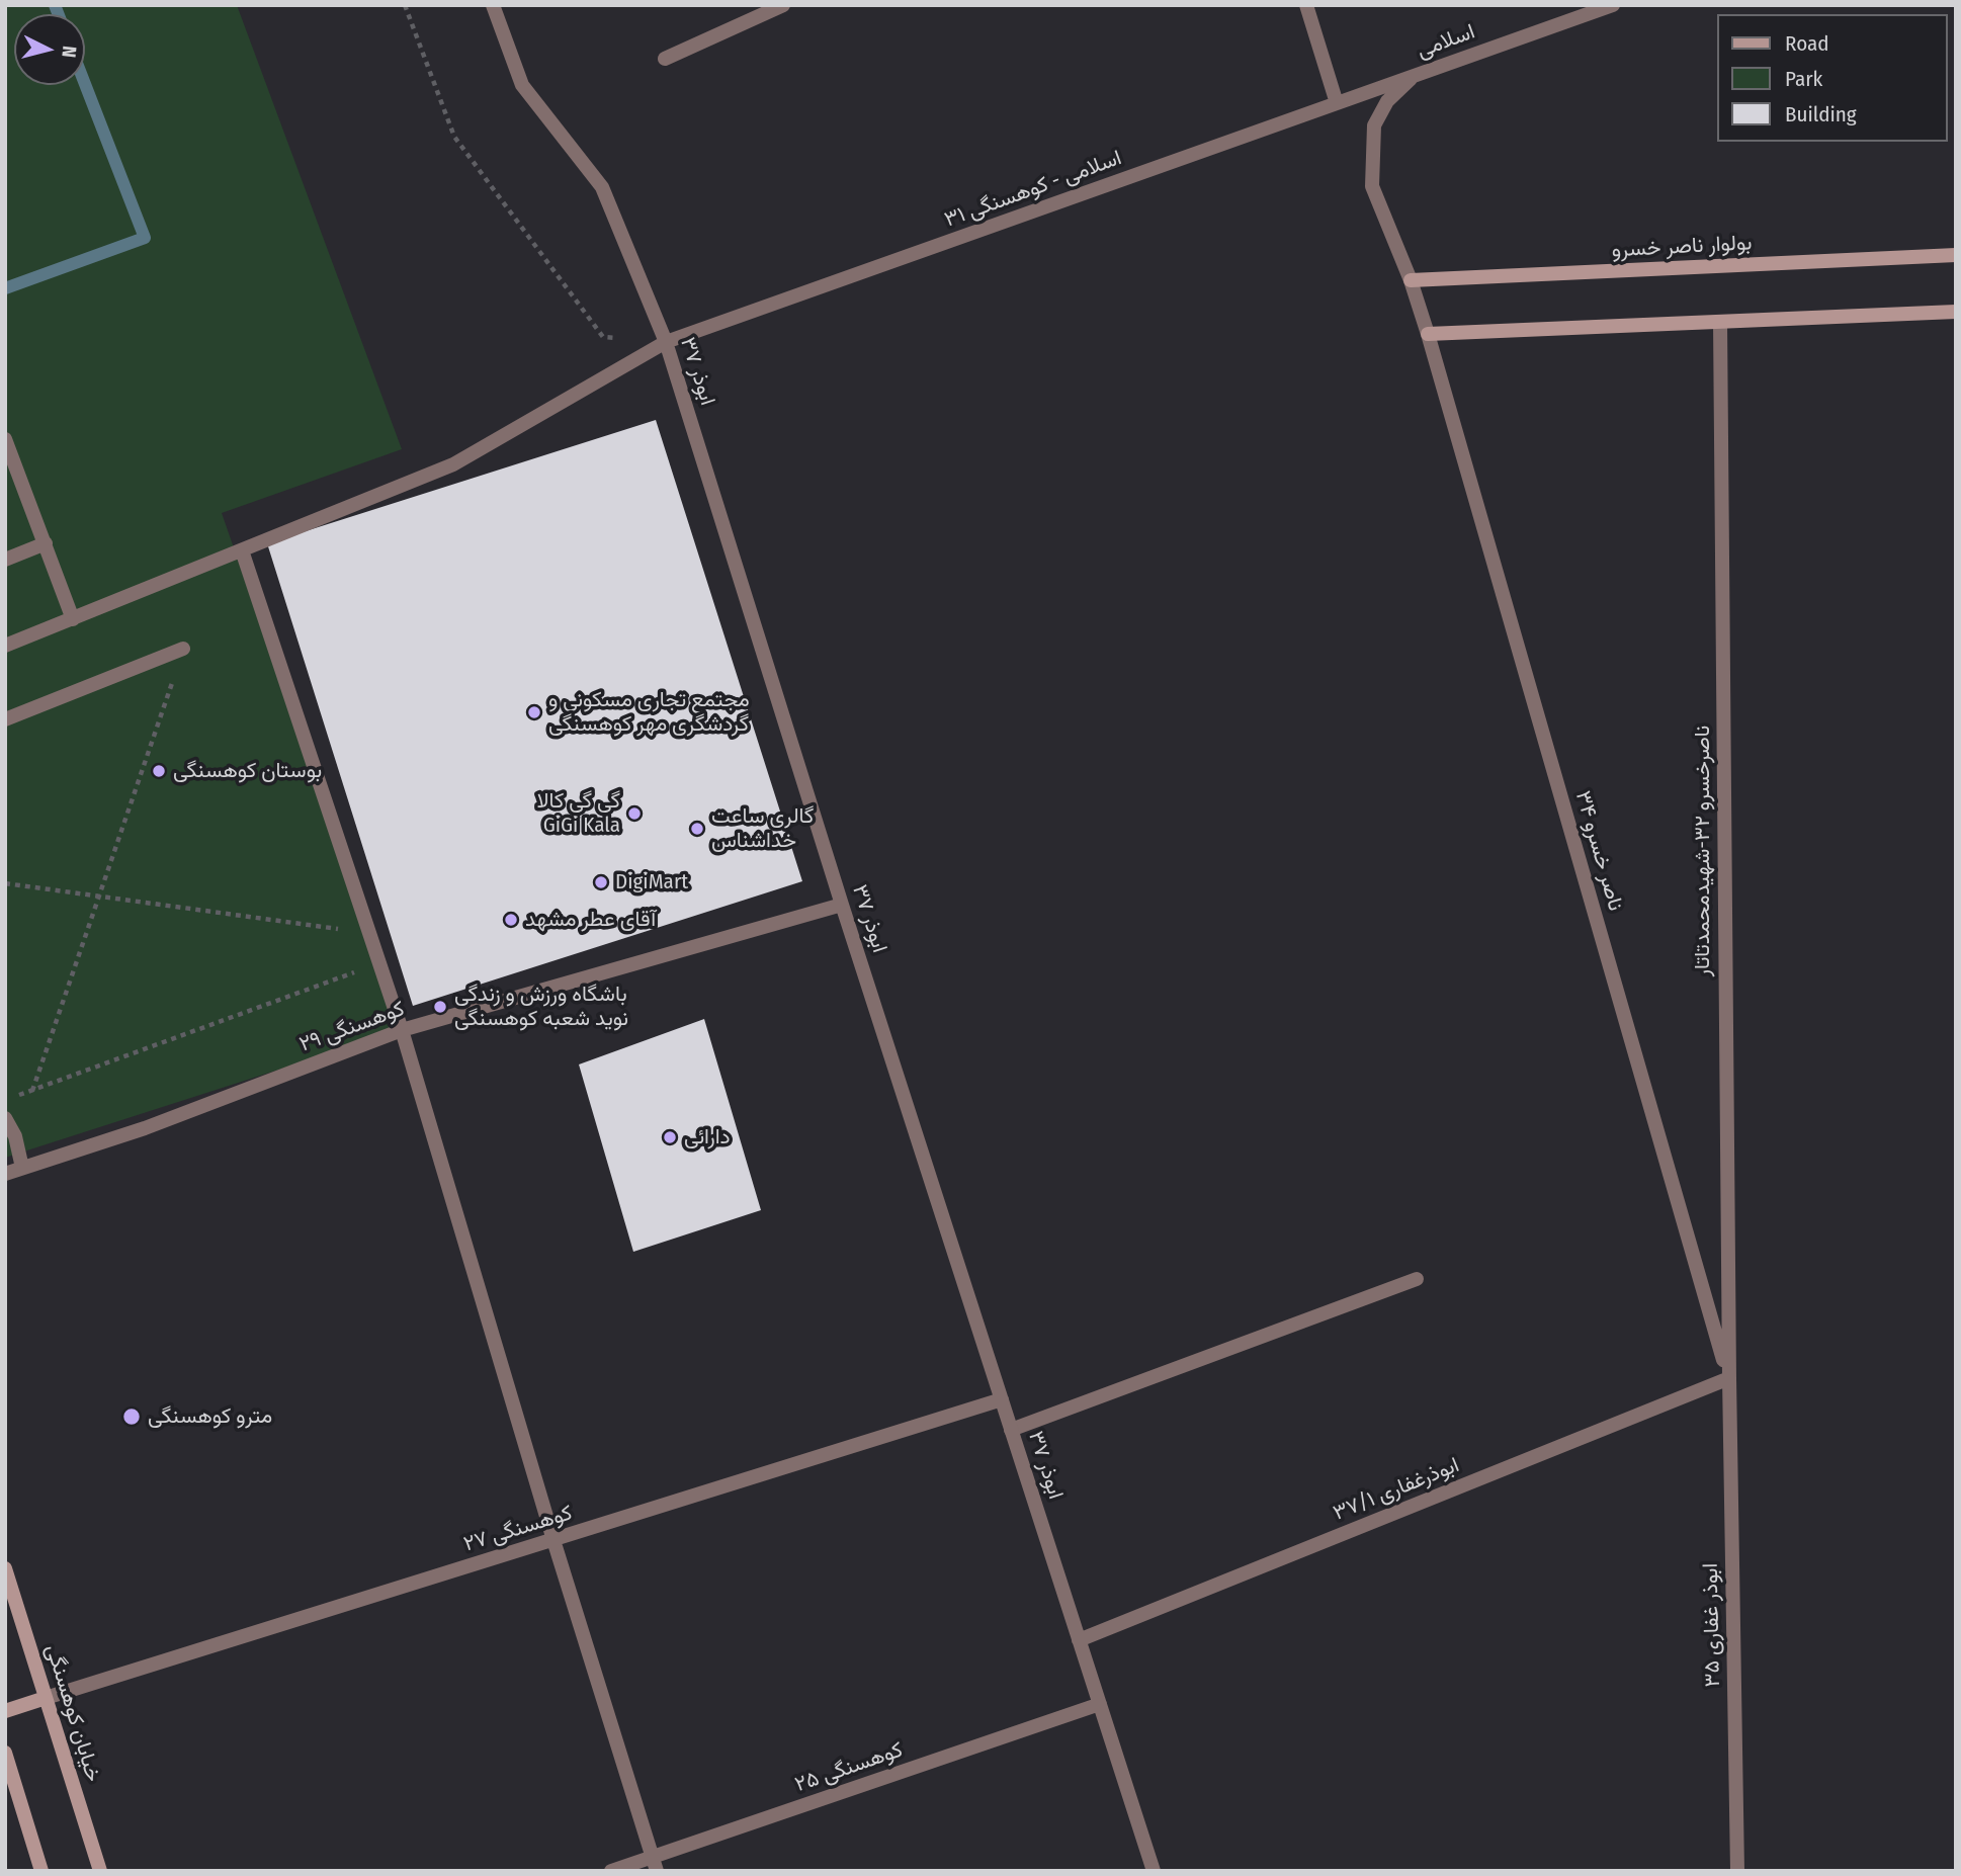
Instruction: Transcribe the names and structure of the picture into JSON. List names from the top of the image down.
{
  "streets": {
    "street": [
      "اسلامی",
      "اسلامی - کوهسنگی ۳۱",
      "بولوار ناصر خسرو",
      "ابوذر ۳۷",
      "ناصر خسرو ۳۴",
      "ناصرخسرو ۳۲-شهیدمحمدتاتار",
      "کوهسنگی ۲۹",
      "ابوذرغفاری ۳۷/۱",
      "کوهسنگی ۲۷",
      "ابوذر غفاری ۳۵",
      "خیابان کوهسنگی",
      "کوهسنگی ۲۵"
    ]
  },
  "crossings": [
    ["اسلامی", "اسلامی - کوهسنگی ۳۱"],
    ["اسلامی", "ناصر خسرو ۳۴"],
    ["اسلامی - کوهسنگی ۳۱", "ابوذر ۳۷"],
    ["اسلامی - کوهسنگی ۳۱", "ناصر خسرو ۳۴"],
    ["بولوار ناصر خسرو", "ناصر خسرو ۳۴"],
    ["ابوذر ۳۷", "کوهسنگی ۲۹"],
    ["ابوذر ۳۷", "ابوذرغفاری ۳۷/۱"],
    ["ابوذر ۳۷", "کوهسنگی ۲۷"],
    ["ابوذر ۳۷", "کوهسنگی ۲۵"],
    ["ناصر خسرو ۳۴", "ناصرخسرو ۳۲-شهیدمحمدتاتار"],
    ["ناصر خسرو ۳۴", "ابوذرغفاری ۳۷/۱"],
    ["ناصر خسرو ۳۴", "ابوذر غفاری ۳۵"],
    ["ناصرخسرو ۳۲-شهیدمحمدتاتار", "ابوذرغفاری ۳۷/۱"],
    ["ناصرخسرو ۳۲-شهیدمحمدتاتار", "ابوذر غفاری ۳۵"],
    ["ابوذرغفاری ۳۷/۱", "ابوذر غفاری ۳۵"],
    ["کوهسنگی ۲۷", "خیابان کوهسنگی"]
  ],
  "places": [
    "مجتمع تجاری مسکونی و گردشگری مهر کوهسنگی",
    "بوستان کوهسنگی",
    "گی گی کالا GiGi Kala",
    "گالری ساعت خداشناس",
    "DigiMart",
    "آقای عطر مشهد",
    "باشگاه ورزش و زندگی نوید شعبه کوهسنگی",
    "دارائی",
    "مترو کوهسنگی"
  ],
  "legend": ["Road", "Park", "Building"],
  "north": "right"
}
